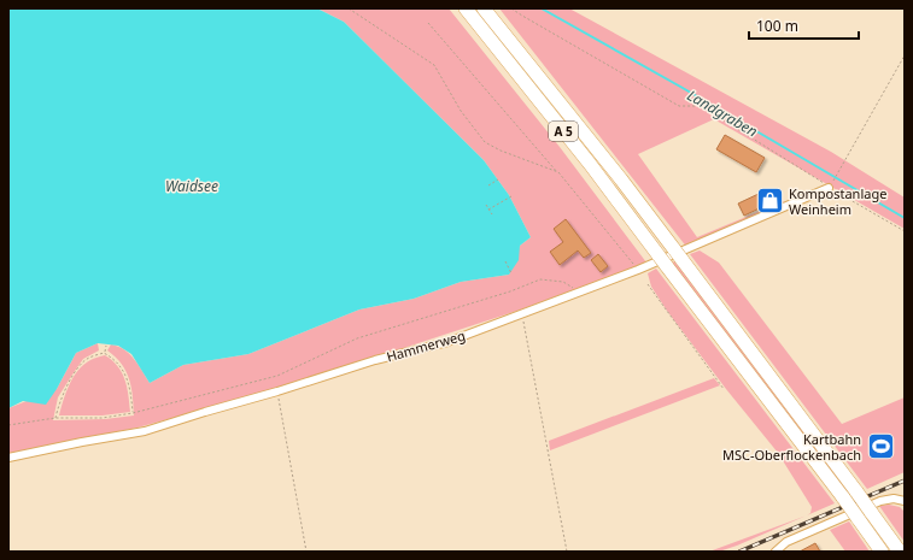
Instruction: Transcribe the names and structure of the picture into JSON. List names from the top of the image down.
{
  "streets": {
    "highway": ["A 5"],
    "street": ["Hammerweg"]
  },
  "water": ["Landgraben", "Waidsee"],
  "places": {
    "shop": ["Kompostanlage Weinheim"],
    "sports": ["Kartbahn MSC-Oberflockenbach"]
  },
  "scale_bar": "100 m"
}
